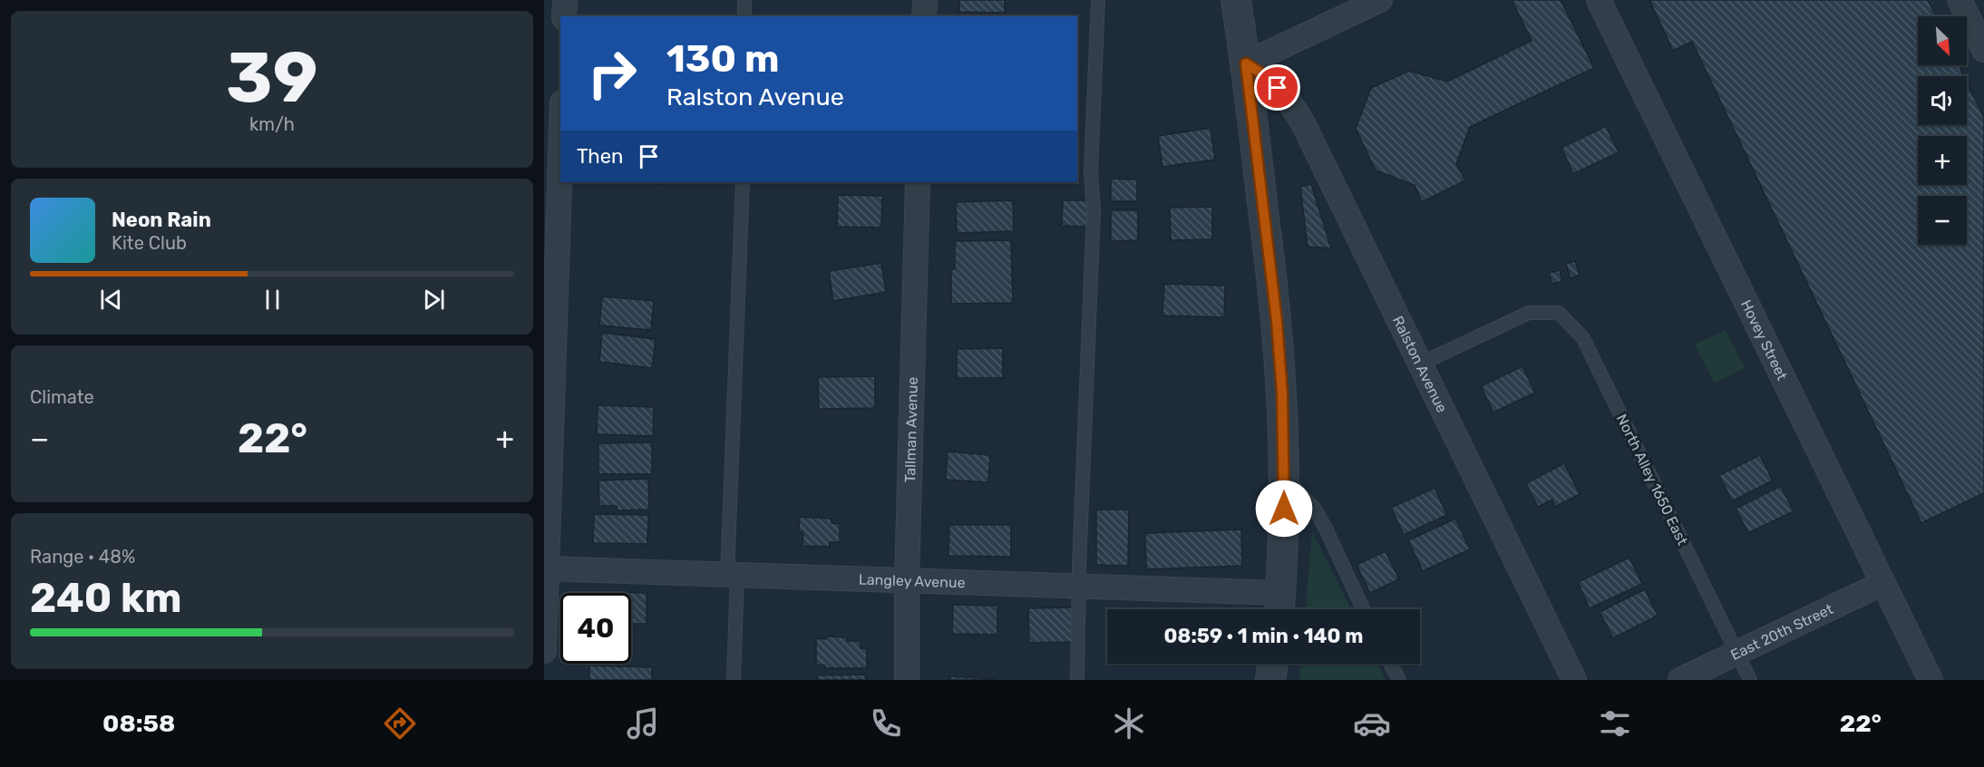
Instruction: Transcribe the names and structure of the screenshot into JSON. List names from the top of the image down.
{
  "streets": {
    "street": [
      "Hovey Street",
      "Ralston Avenue",
      "Tallman Avenue",
      "Langley Avenue",
      "East 20th Street"
    ],
    "lane": ["North Alley 1650 East"]
  },
  "crossings": [
    ["Hovey Street", "East 20th Street"],
    ["Ralston Avenue", "North Alley 1650 East"],
    ["Tallman Avenue", "Langley Avenue"],
    ["North Alley 1650 East", "East 20th Street"]
  ],
  "north": "bottom right",
  "page": {
    "tile": [
      ["39", "km/h"],
      "Climate",
      ["Range · 48%", "240 km"]
    ],
    "map_buttons": ["+", "−"],
    "turn": ["130 m", "Ralston Avenue"],
    "then": "Then",
    "song": ["Neon Rain", "Kite Club"],
    "heat": ["−", "22°", "+"],
    "limit": "40",
    "trip": "08:59 · 1 min · 140 m",
    "tabs": ["08:58", "22°"]
  }
}
